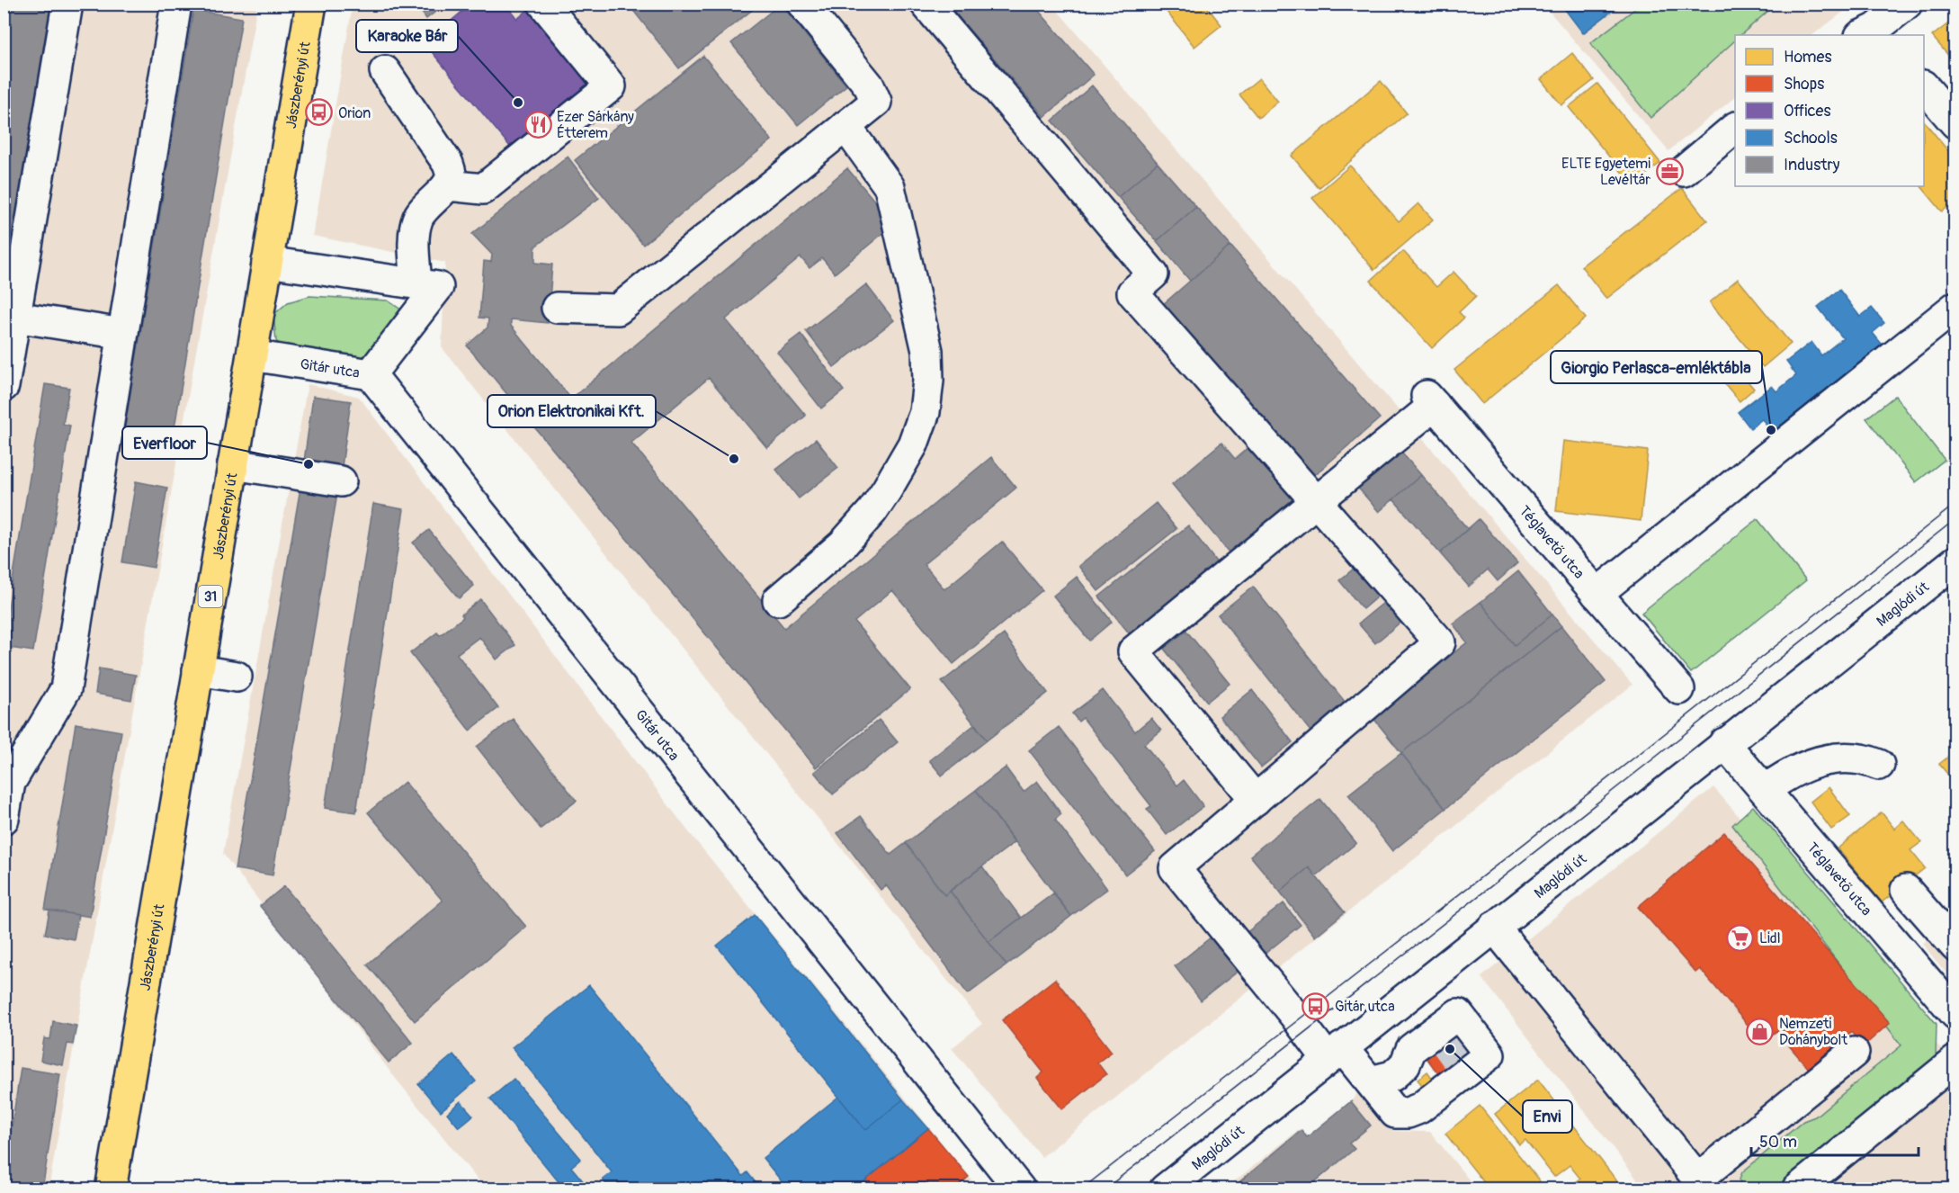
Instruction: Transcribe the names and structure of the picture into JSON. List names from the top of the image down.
{
  "streets": {
    "main road": ["Jászberényi út", "31"],
    "street": ["Gitár utca", "Téglavető utca", "Maglódi út"]
  },
  "crossings": [
    ["Jászberényi út", "Gitár utca"],
    ["Téglavető utca", "Maglódi út"]
  ],
  "places": {
    "other": [
      "Karaoke Bár",
      "Giorgio Perlasca-emléktábla",
      "Orion Elektronikai Kft.",
      "Everfloor",
      "Envi"
    ],
    "bus stop": ["Orion", "Gitár utca"],
    "restaurant": ["Ezer Sárkány Étterem"],
    "office": ["ELTE Egyetemi Levéltár"],
    "supermarket": ["Lidl"],
    "shop": ["Nemzeti Dohánybolt"]
  },
  "legend": [
    "Homes",
    "Shops",
    "Offices",
    "Schools",
    "Industry"
  ],
  "scale_bar": "50 m"
}
